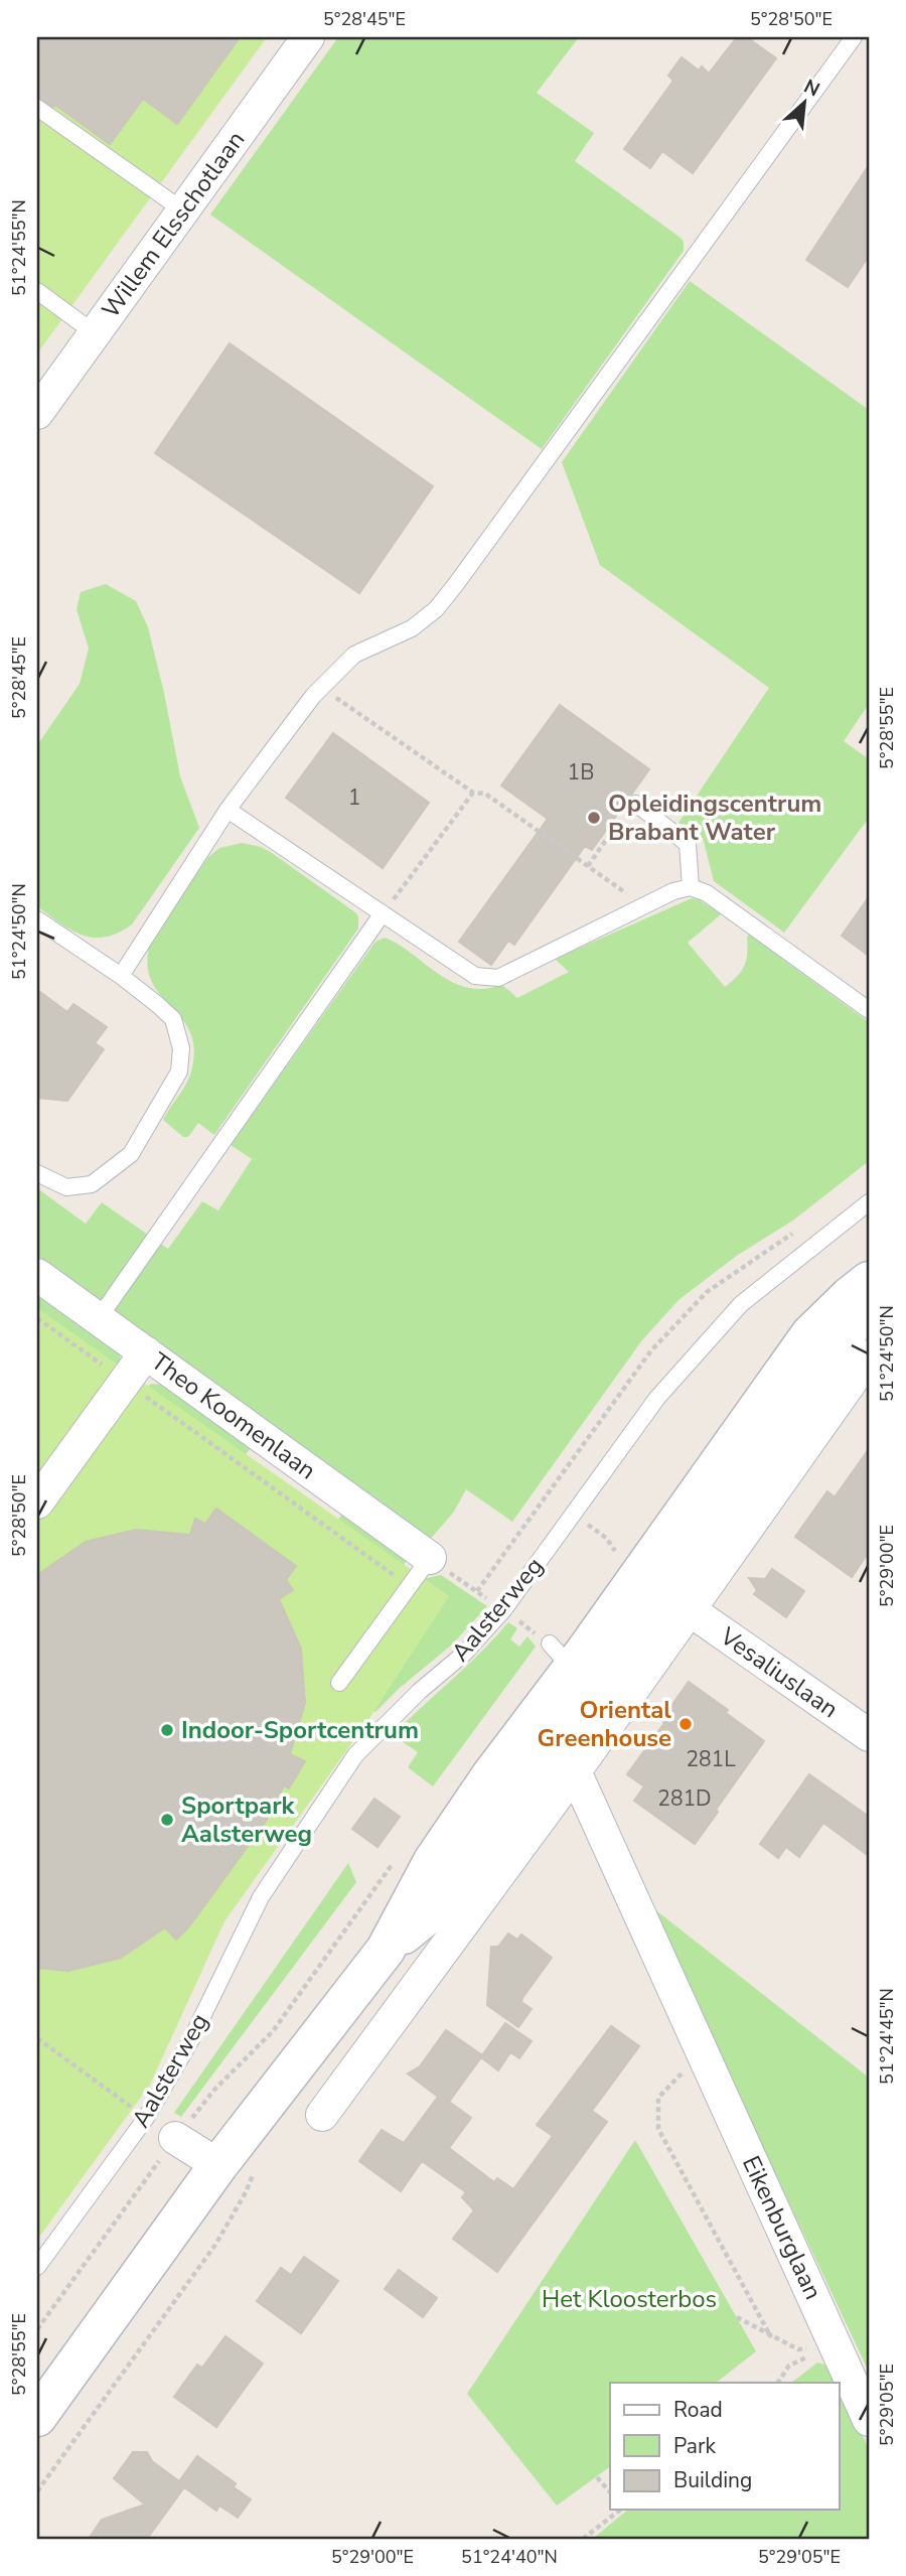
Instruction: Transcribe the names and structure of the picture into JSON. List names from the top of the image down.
{
  "streets": {
    "street": [
      "Willem Elsschotlaan",
      "Theo Koomenlaan",
      "Vesaliuslaan",
      "Eikenburglaan"
    ],
    "lane": ["Aalsterweg"]
  },
  "parks": ["Het Kloosterbos"],
  "places": [
    "Opleidingscentrum Brabant Water",
    "Oriental Greenhouse",
    "Indoor-Sportcentrum",
    "Sportpark Aalsterweg"
  ],
  "house_numbers": [
    "1B",
    "1",
    "281L",
    "281D"
  ],
  "legend": ["Road", "Park", "Building"],
  "north": "top right",
  "coordinates": [
    "5°28'45\"E",
    "5°28'50\"E",
    "51°24'55\"N",
    "5°28'55\"E",
    "51°24'50\"N",
    "5°29'00\"E",
    "51°24'45\"N",
    "5°29'05\"E",
    "51°24'40\"N"
  ]
}
